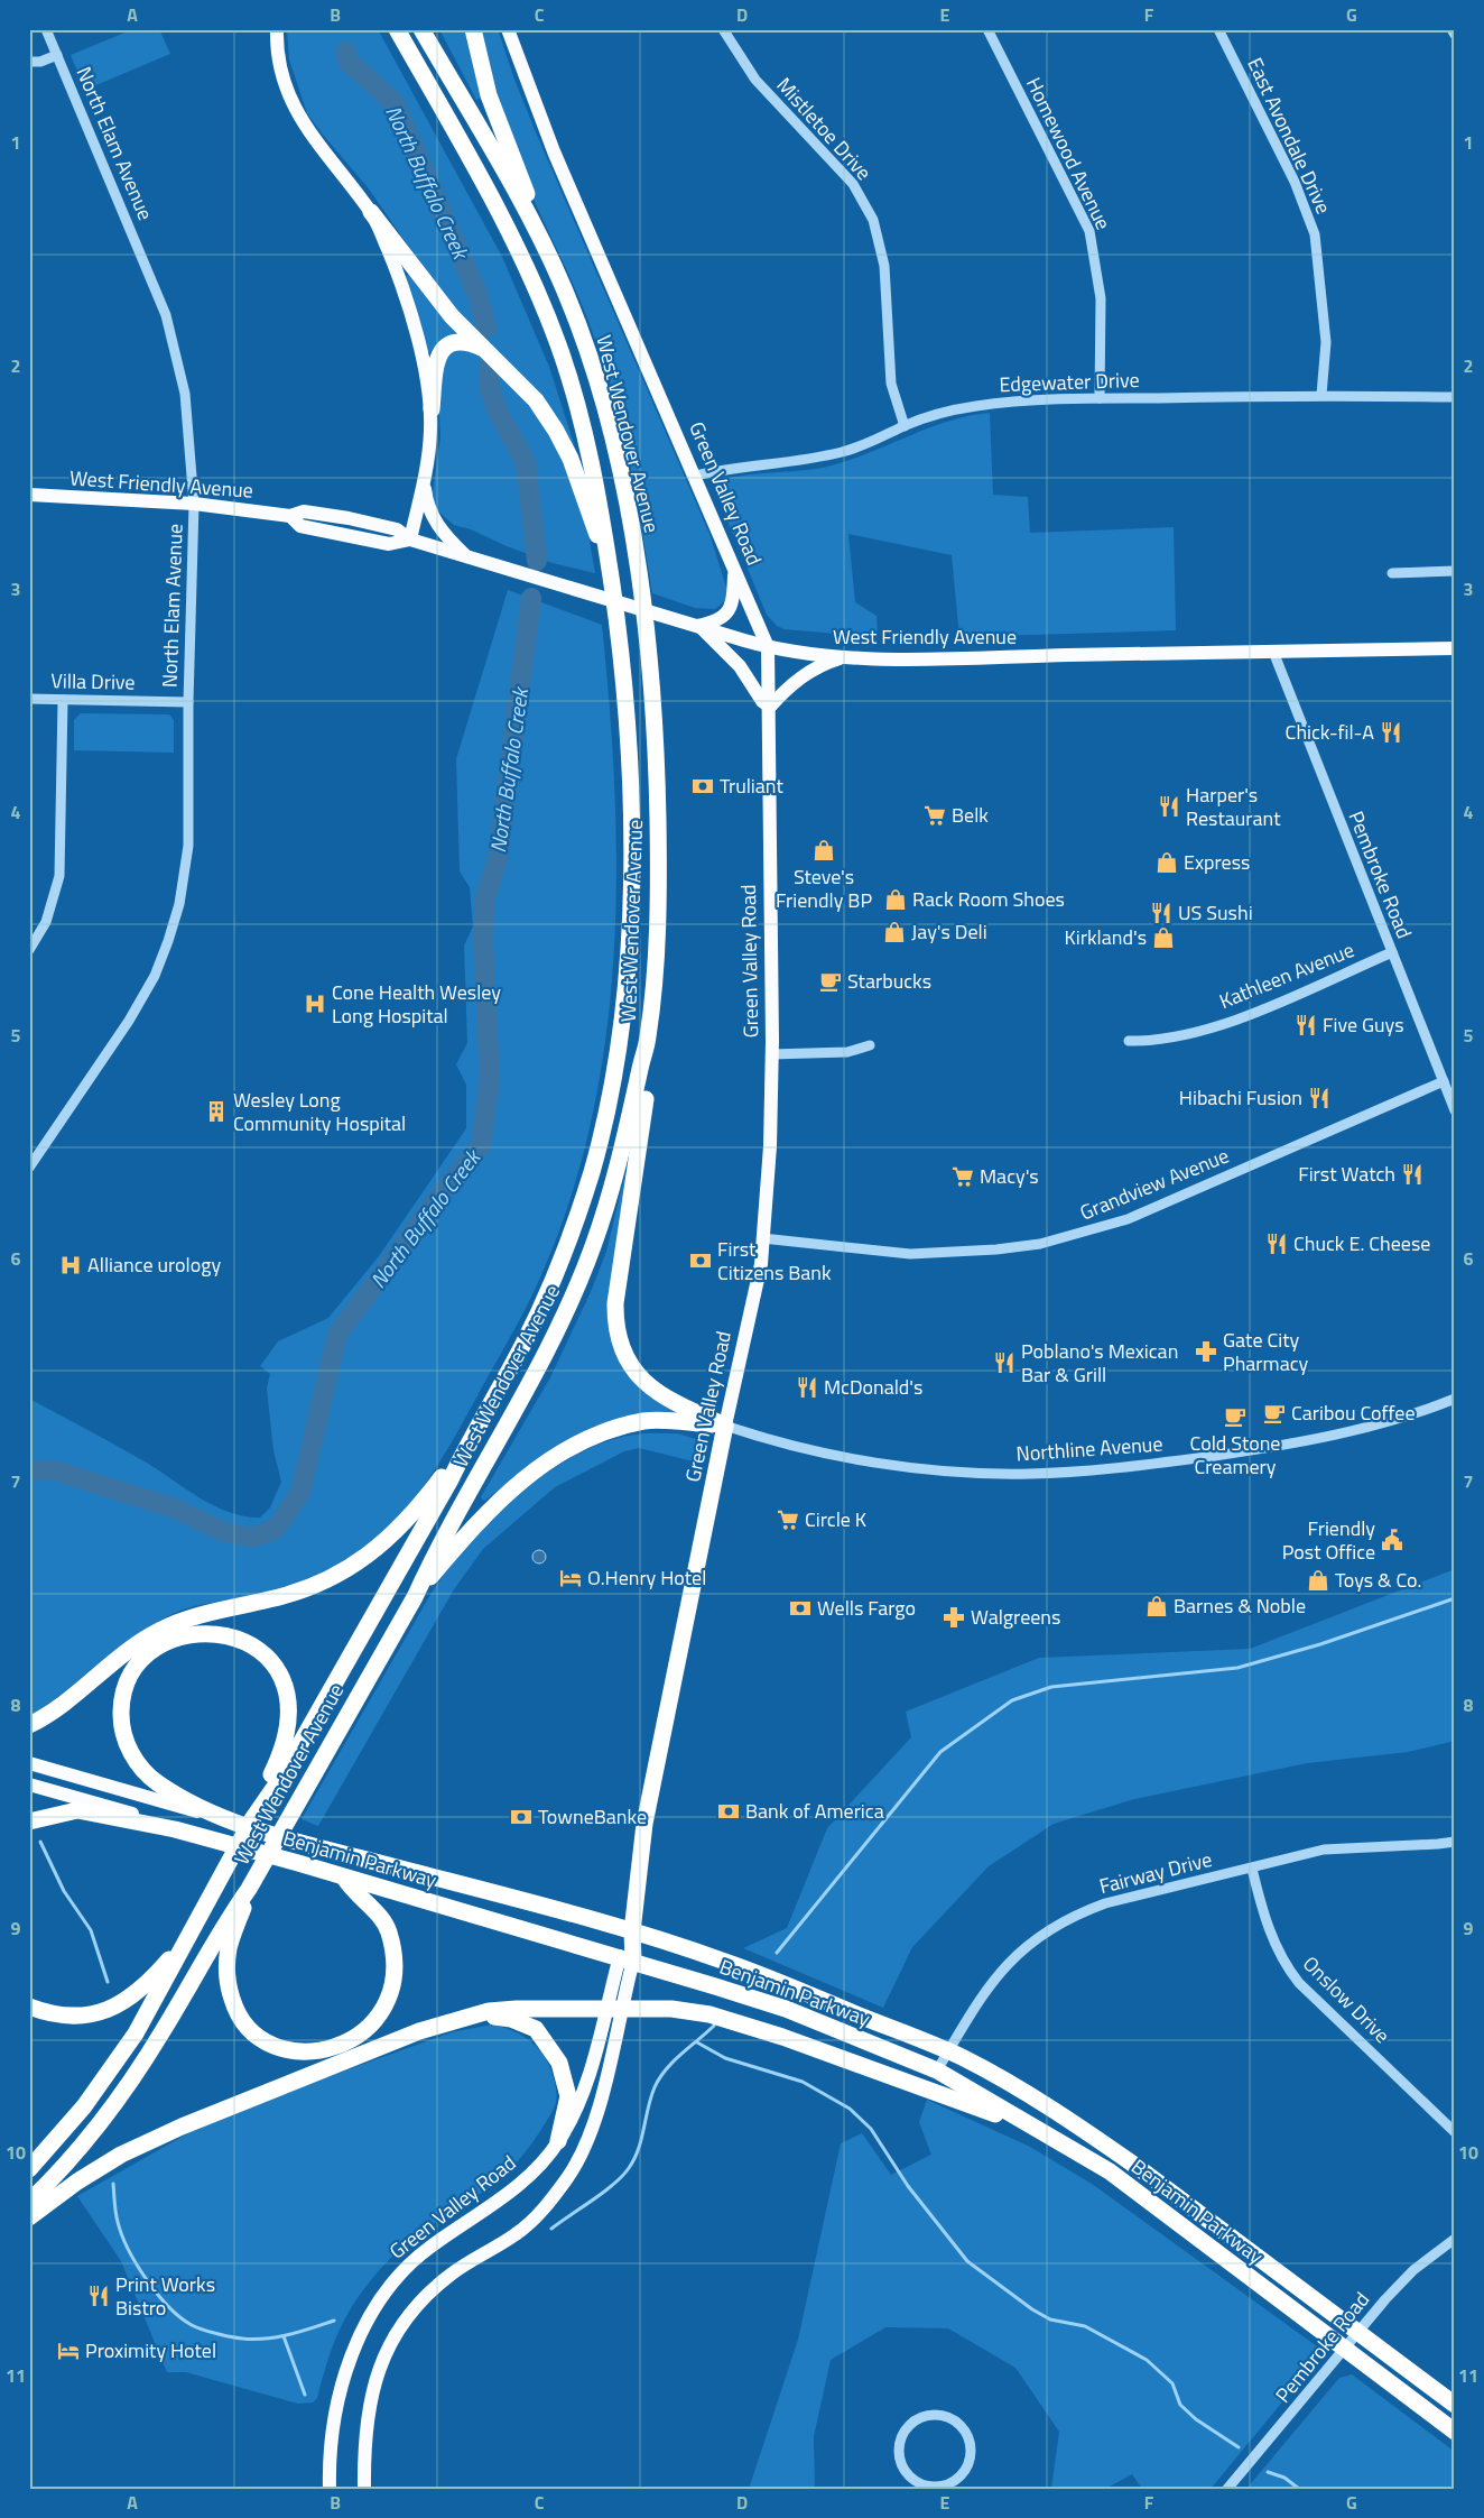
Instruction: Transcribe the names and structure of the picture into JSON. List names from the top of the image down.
{
  "streets": {
    "highway": ["West Wendover Avenue", "Green Valley Road", "Benjamin Parkway"],
    "main road": ["West Friendly Avenue"],
    "street": [
      "Mistletoe Drive",
      "East Avondale Drive",
      "North Elam Avenue",
      "Homewood Avenue",
      "Edgewater Drive",
      "Villa Drive",
      "Pembroke Road",
      "Kathleen Avenue",
      "Grandview Avenue",
      "Northline Avenue",
      "Fairway Drive",
      "Onslow Drive"
    ]
  },
  "crossings": [
    ["Mistletoe Drive", "Edgewater Drive"],
    ["East Avondale Drive", "Edgewater Drive"],
    ["North Elam Avenue", "West Friendly Avenue"],
    ["North Elam Avenue", "Villa Drive"],
    ["Homewood Avenue", "Edgewater Drive"],
    ["Edgewater Drive", "Green Valley Road"],
    ["West Friendly Avenue", "Green Valley Road"],
    ["West Friendly Avenue", "Pembroke Road"],
    ["Green Valley Road", "Grandview Avenue"],
    ["Green Valley Road", "Northline Avenue"],
    ["Green Valley Road", "Benjamin Parkway"],
    ["Pembroke Road", "Kathleen Avenue"],
    ["Pembroke Road", "Grandview Avenue"],
    ["Pembroke Road", "Benjamin Parkway"],
    ["Benjamin Parkway", "Fairway Drive"],
    ["Fairway Drive", "Onslow Drive"]
  ],
  "water": ["North Buffalo Creek"],
  "places": {
    "restaurant": [
      "Chick-fil-A",
      "Harper's Restaurant",
      "US Sushi",
      "Five Guys",
      "Hibachi Fusion",
      "First Watch",
      "Chuck E. Cheese",
      "Poblano's Mexican Bar & Grill",
      "McDonald's",
      "Print Works Bistro"
    ],
    "bank": [
      "Truliant",
      "First Citizens Bank",
      "Wells Fargo",
      "Bank of America",
      "TowneBanke"
    ],
    "supermarket": ["Belk", "Macy's", "Circle K"],
    "shop": [
      "Steve's Friendly BP",
      "Express",
      "Rack Room Shoes",
      "Jay's Deli",
      "Kirkland's",
      "Toys & Co.",
      "Barnes & Noble"
    ],
    "cafe": ["Starbucks", "Caribou Coffee", "Cold Stone Creamery"],
    "hospital": ["Cone Health Wesley Long Hospital", "Alliance urology"],
    "building": ["Wesley Long Community Hospital"],
    "pharmacy": ["Gate City Pharmacy", "Walgreens"],
    "public building": ["Friendly Post Office"],
    "hotel": ["O.Henry Hotel", "Proximity Hotel"]
  },
  "grid": {
    "columns": [
      "A",
      "B",
      "C",
      "D",
      "E",
      "F",
      "G"
    ],
    "rows": [
      "1",
      "2",
      "3",
      "4",
      "5",
      "6",
      "7",
      "8",
      "9",
      "10",
      "11"
    ]
  }
}
